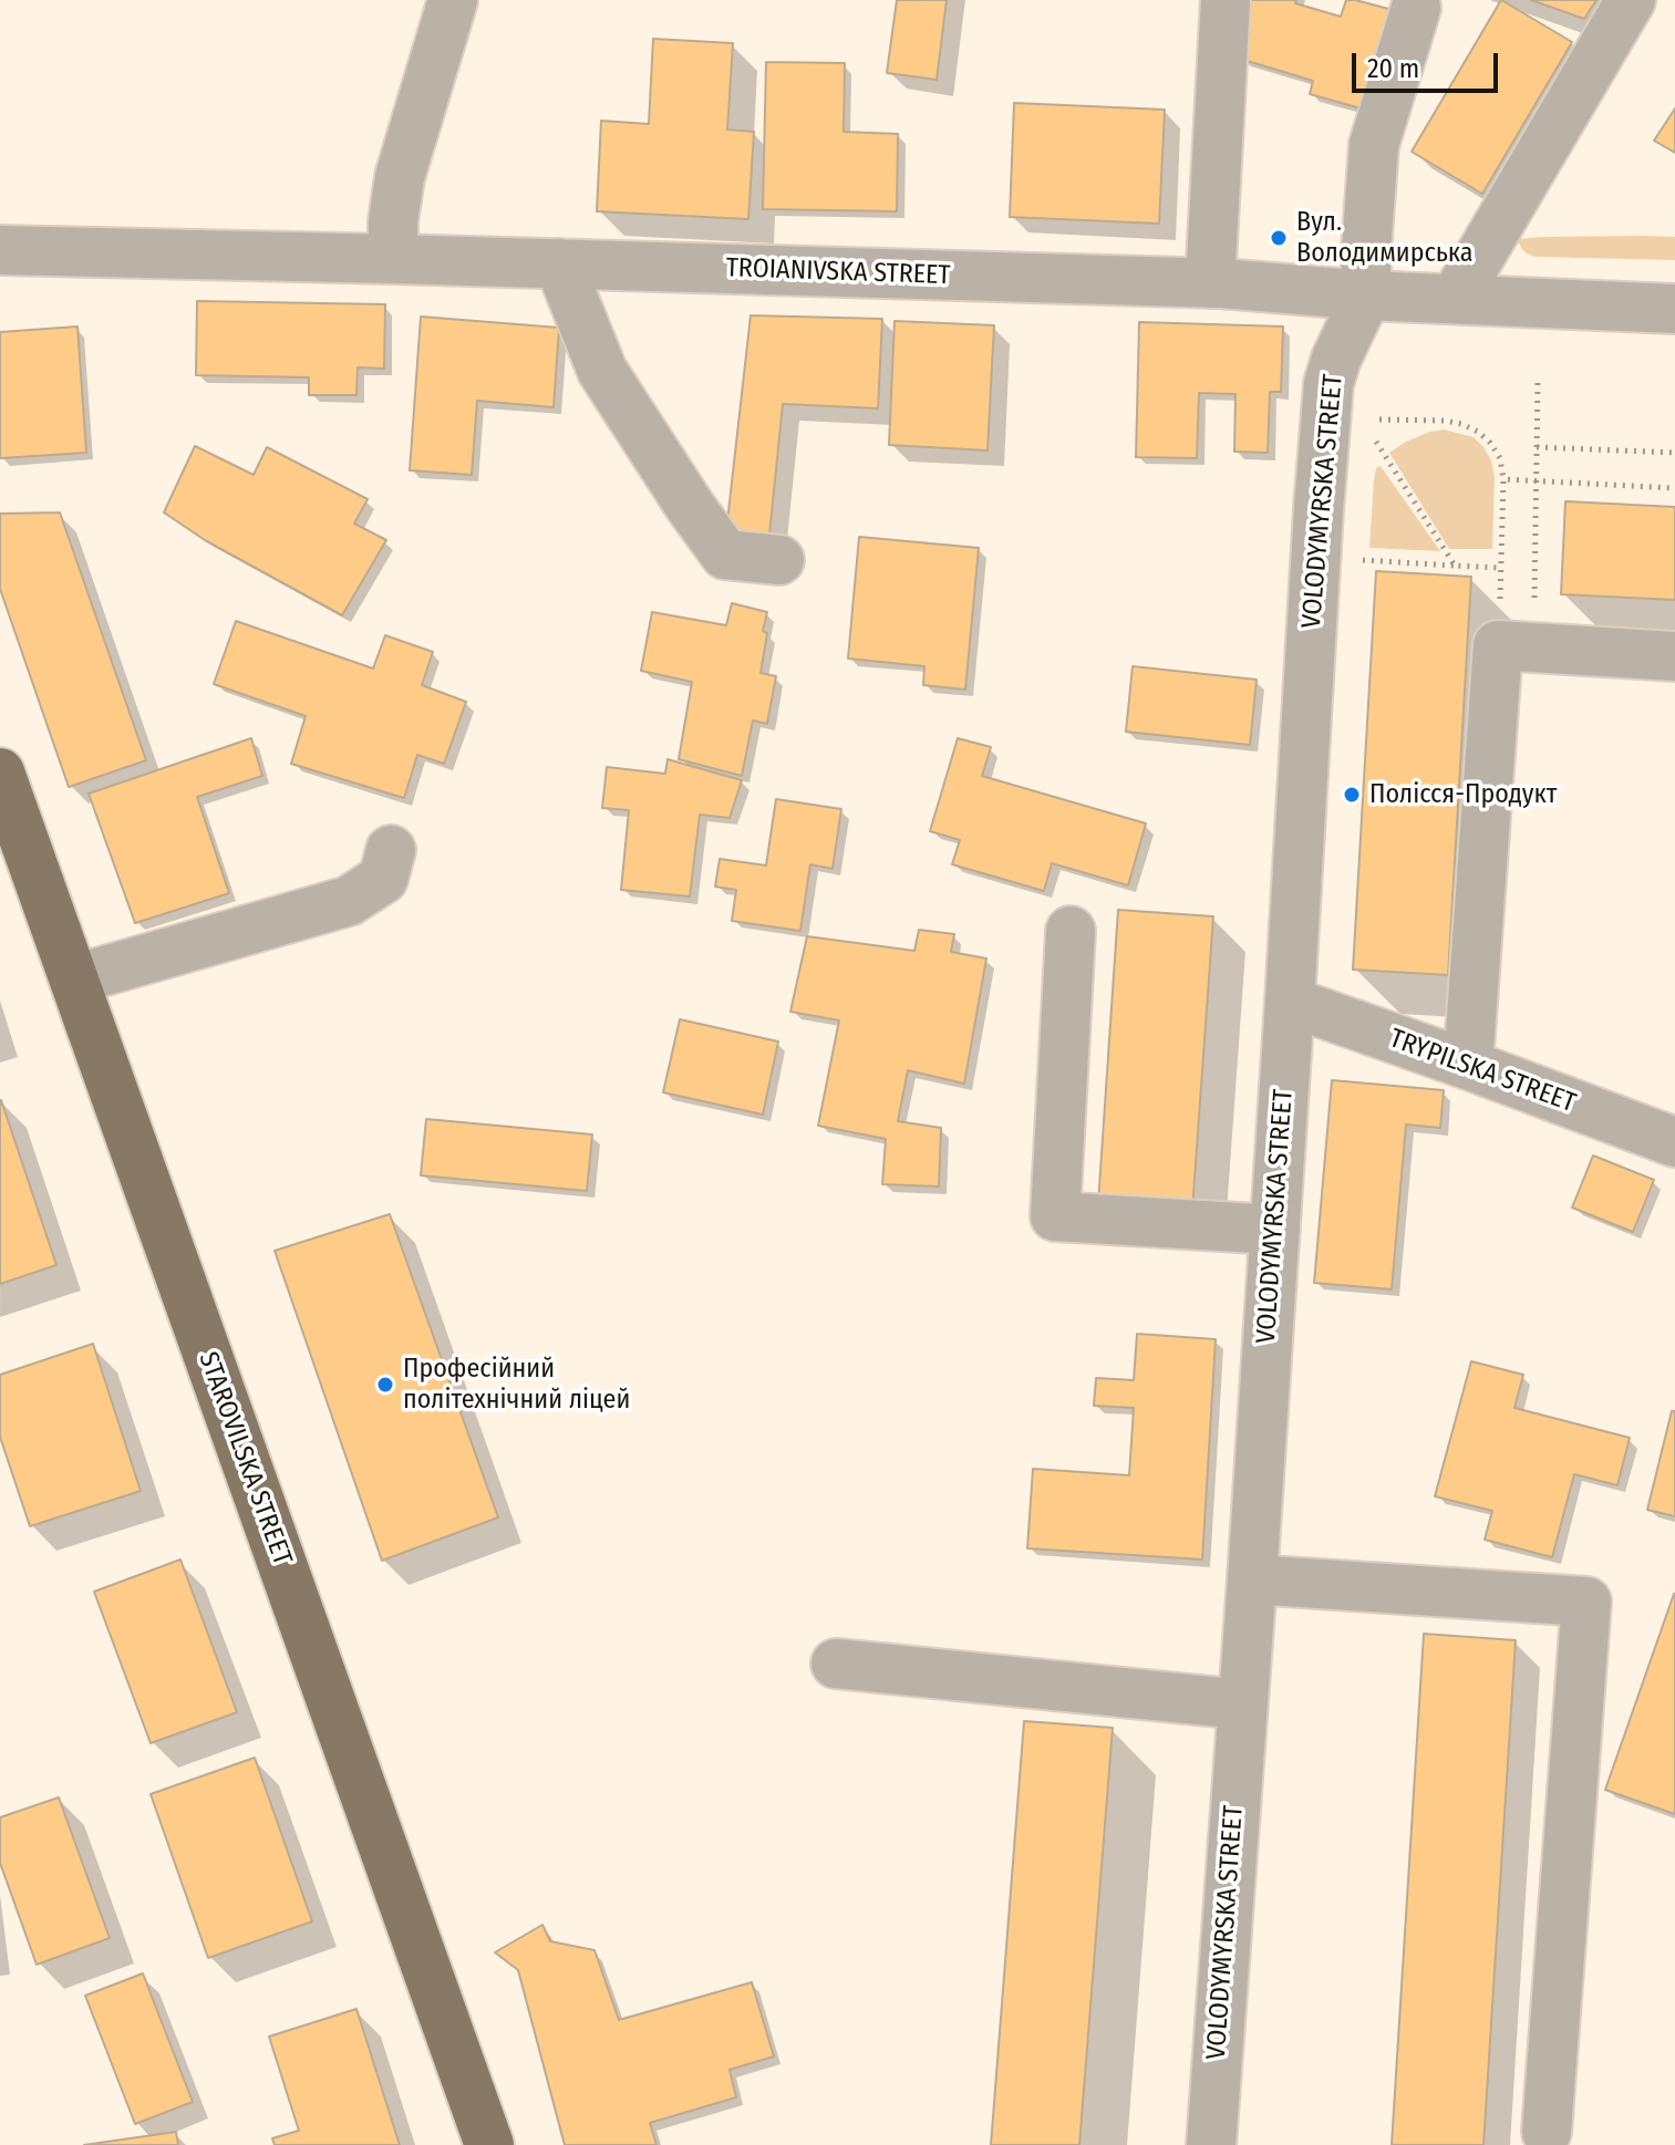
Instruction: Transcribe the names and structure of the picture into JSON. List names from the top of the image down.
{
  "streets": {
    "main road": ["STAROVILSKA STREET"],
    "street": ["TROIANIVSKA STREET", "VOLODYMYRSKA STREET", "TRYPILSKA STREET"]
  },
  "crossings": [
    ["TROIANIVSKA STREET", "VOLODYMYRSKA STREET"],
    ["VOLODYMYRSKA STREET", "TRYPILSKA STREET"]
  ],
  "places": ["Вул. Володимирська", "Полісся-Продукт", "Професійний політехнічний ліцей"],
  "scale_bar": "20 m"
}
